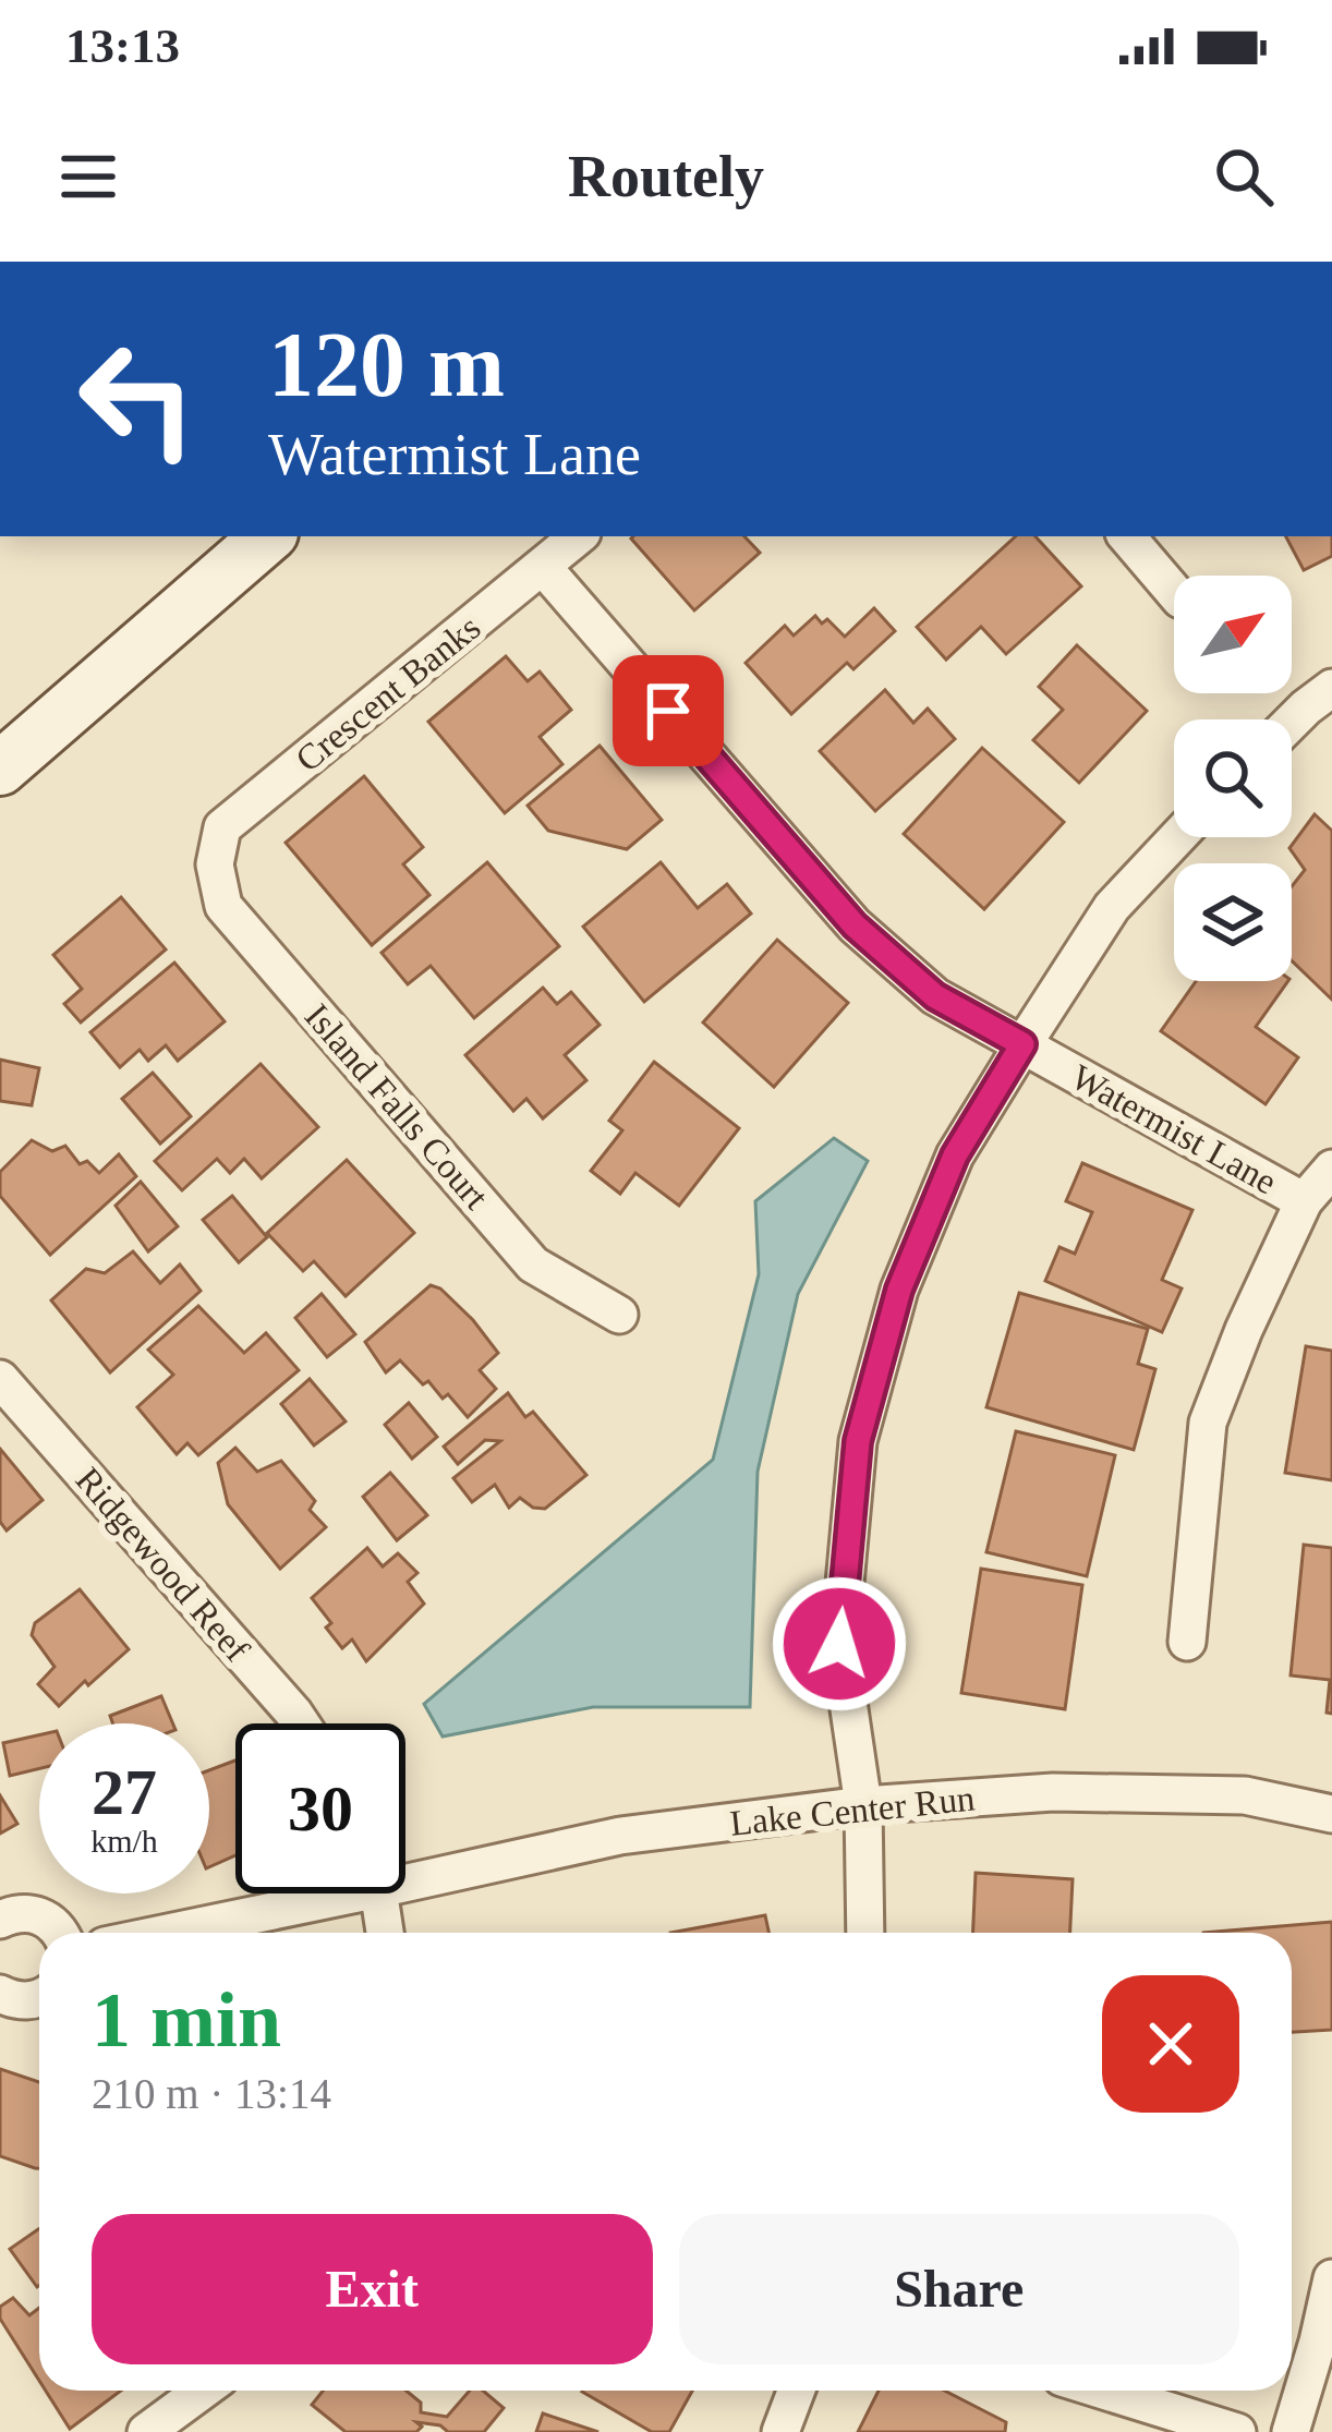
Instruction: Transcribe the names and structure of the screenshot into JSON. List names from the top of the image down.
{
  "streets": {
    "street": [
      "Crescent Banks",
      "Island Falls Court",
      "Watermist Lane",
      "Ridgewood Reef",
      "Lake Center Run"
    ]
  },
  "crossings": [
    ["Crescent Banks", "Island Falls Court"],
    ["Crescent Banks", "Watermist Lane"]
  ],
  "north": "top right",
  "page": {
    "status": "13:13",
    "header": "Routely",
    "turn": ["120 m", "Watermist Lane"],
    "speed": "27 km/h",
    "limit": "30",
    "heading": ["1 min", "210 m · 13:14"],
    "buttons": ["Exit", "Share"]
  }
}
